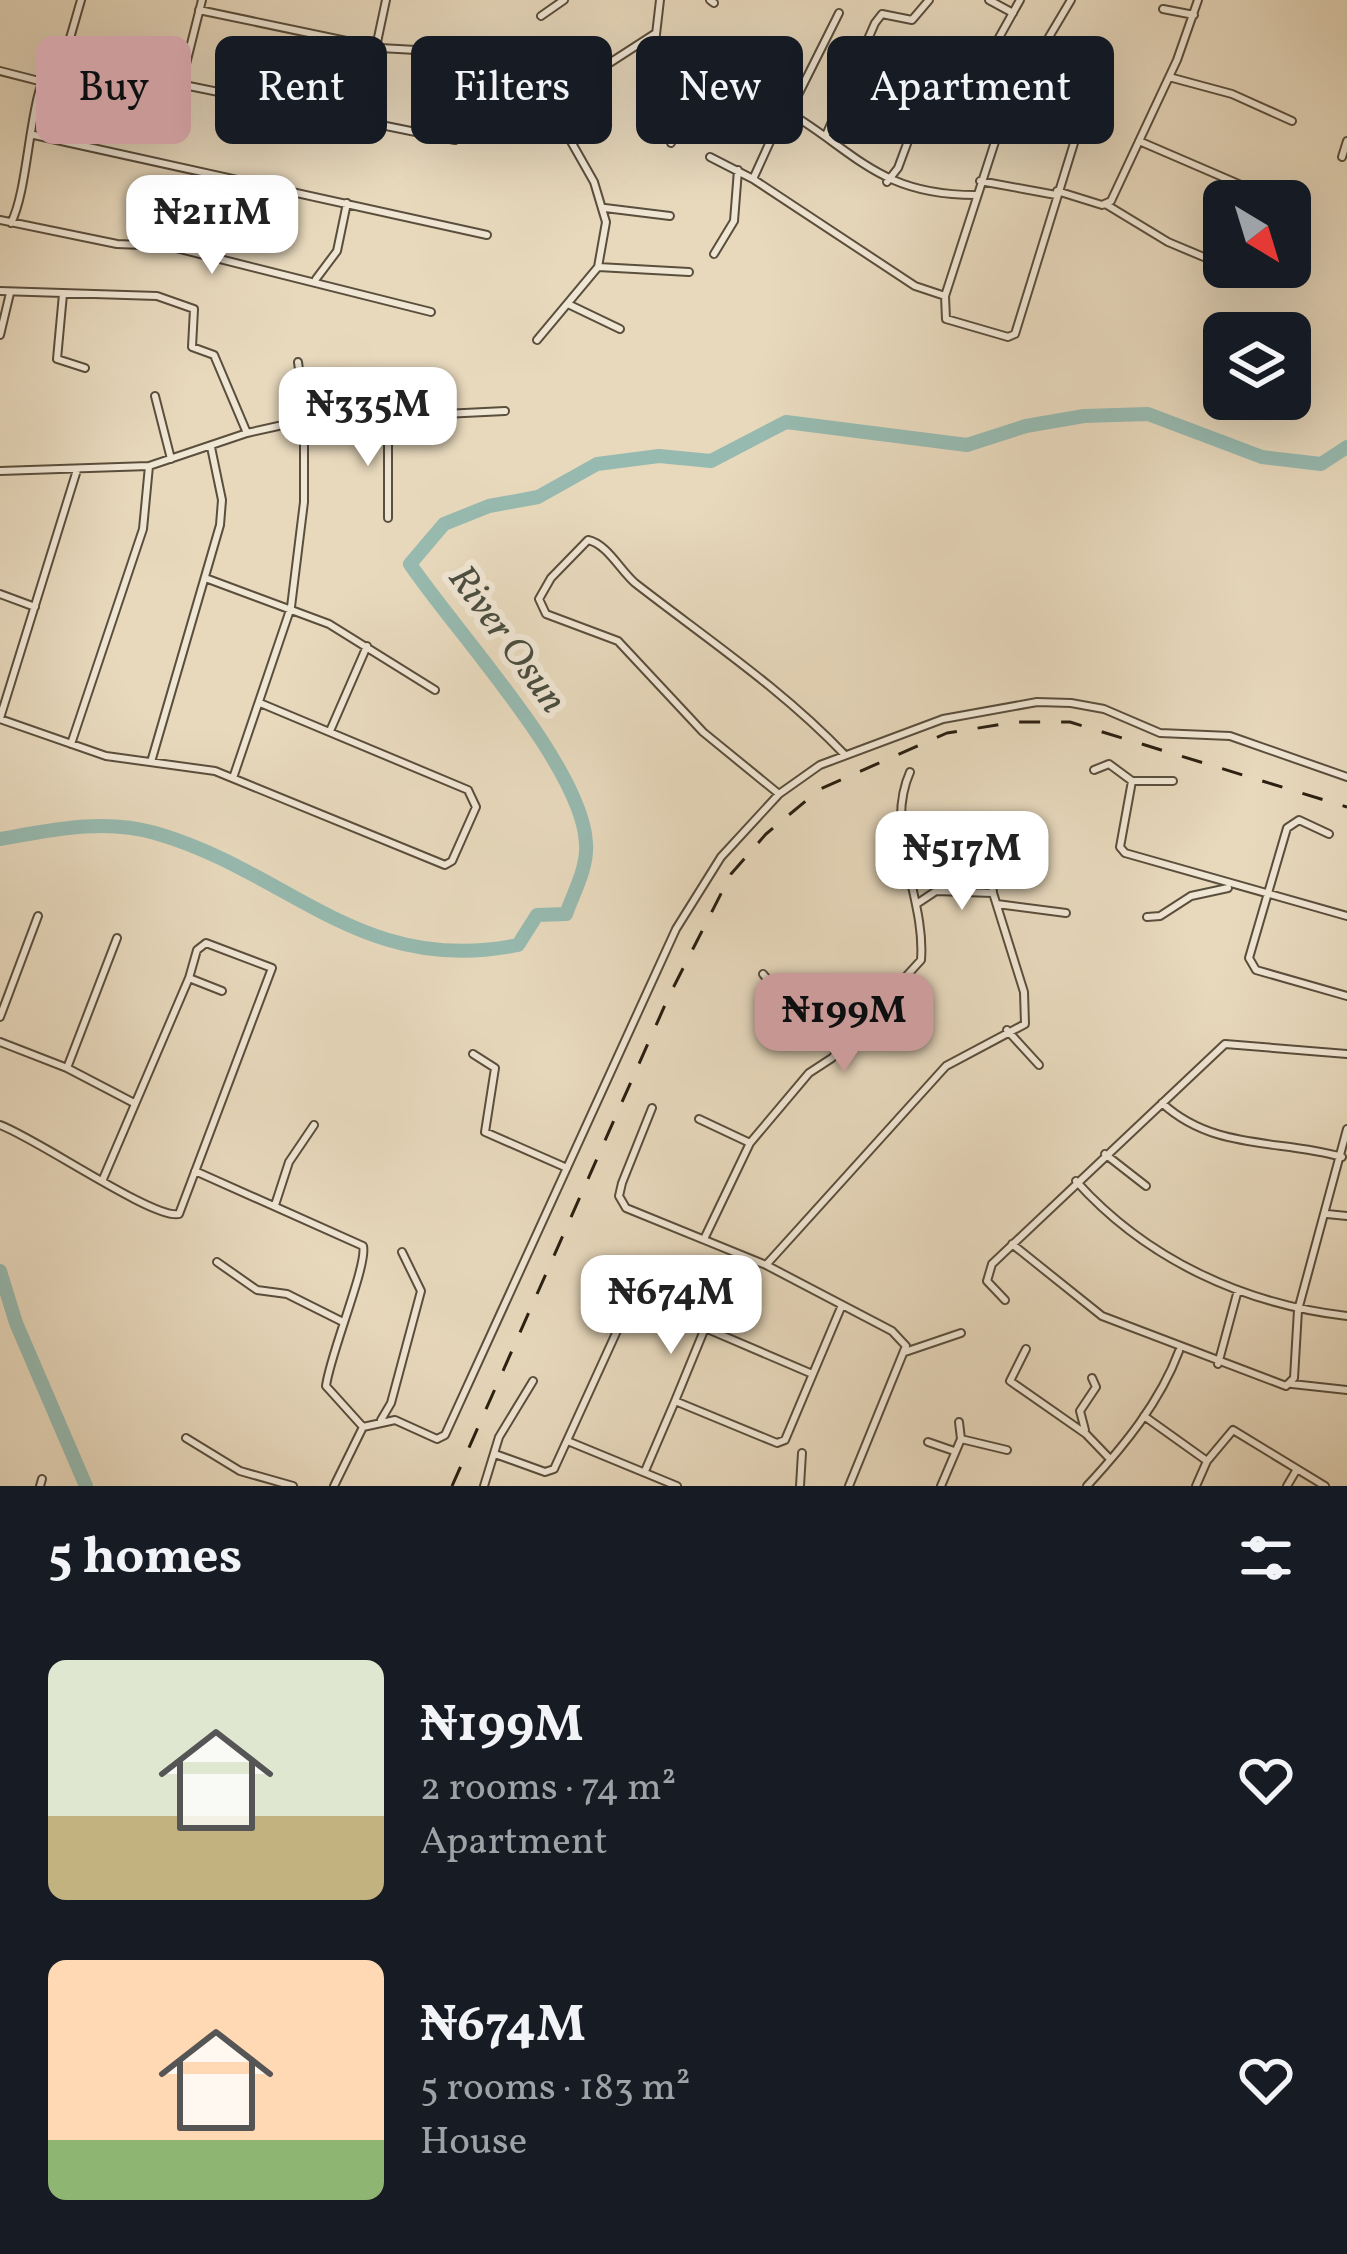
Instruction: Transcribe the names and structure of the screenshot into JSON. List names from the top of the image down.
{
  "water": ["River Osun"],
  "north": "bottom right",
  "page": {
    "chip": [
      "Buy",
      "Rent",
      "Filters",
      "New",
      "Apartment"
    ],
    "price": [
      "₦211M",
      "₦335M",
      "₦517M",
      "₦199M",
      "₦674M"
    ],
    "heading": "5 homes",
    "list": [
      {
        "name": "₦199M",
        "note": "2 rooms · 74 m² · Apartment"
      },
      {
        "name": "₦674M",
        "note": "5 rooms · 183 m² · House"
      }
    ]
  }
}
